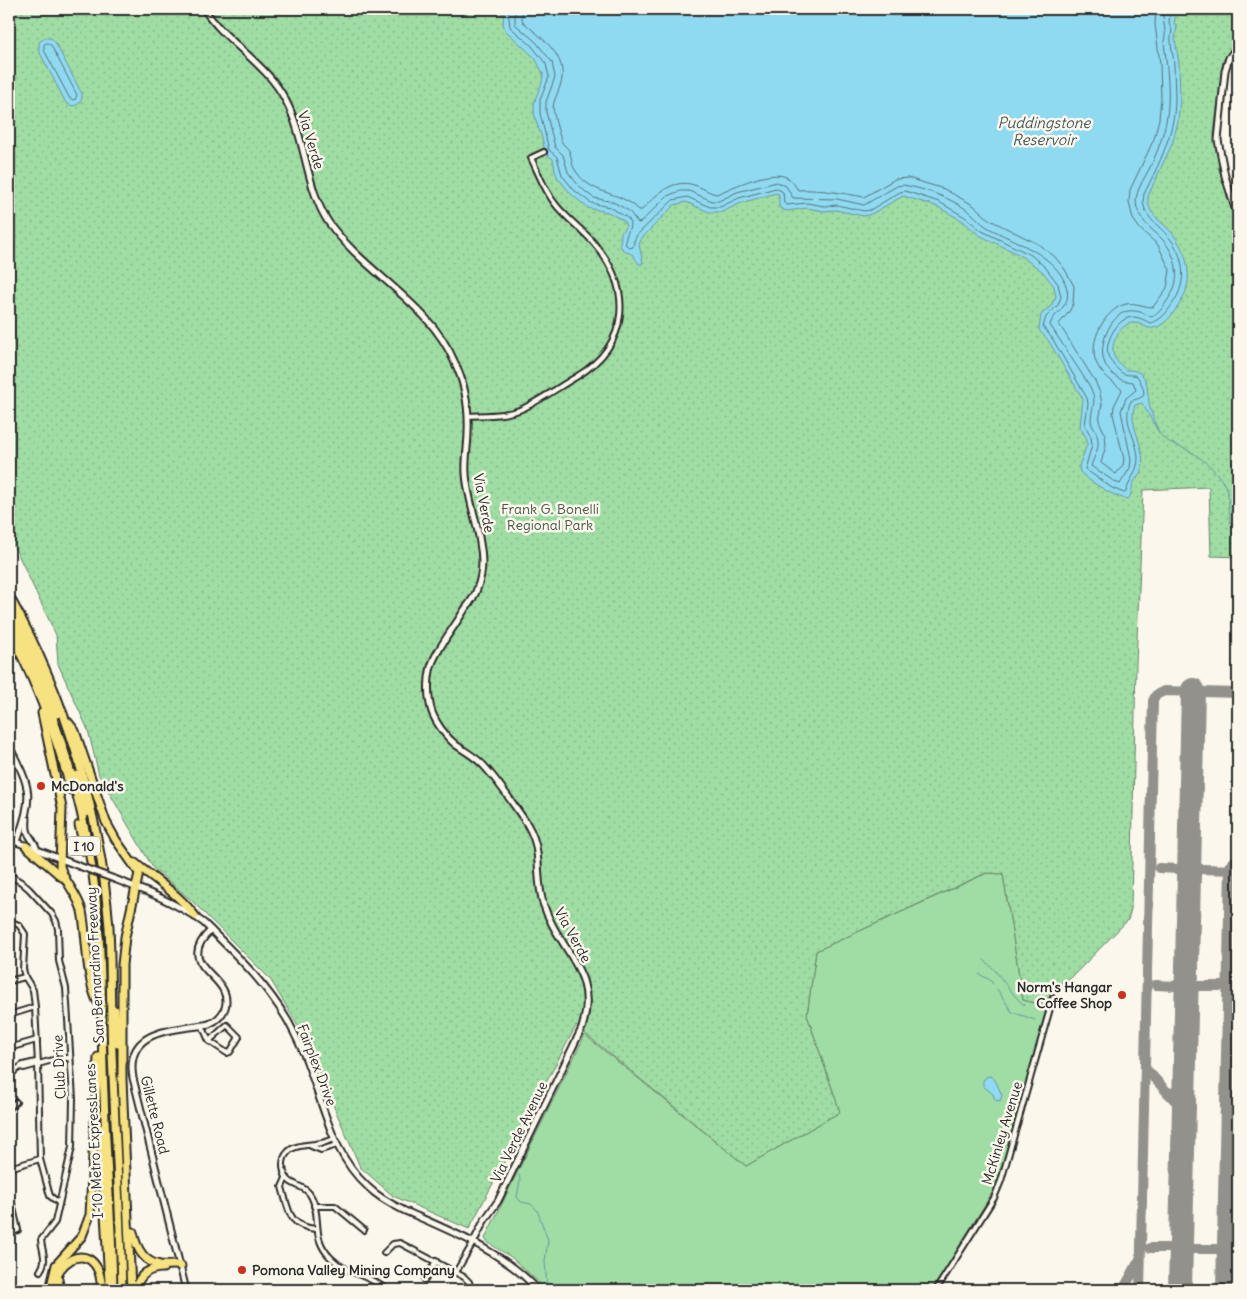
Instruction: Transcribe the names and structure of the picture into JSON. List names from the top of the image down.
{
  "streets": {
    "highway": ["I 10", "San Bernardino Freeway", "I-10 Metro ExpressLanes"],
    "main road": [
      "Via Verde",
      "Fairplex Drive",
      "Gillette Road",
      "Via Verde Avenue"
    ],
    "street": ["Club Drive", "McKinley Avenue"]
  },
  "crossings": [
    ["Via Verde", "Via Verde Avenue"],
    ["San Bernardino Freeway", "I-10 Metro ExpressLanes"],
    ["Fairplex Drive", "Gillette Road"],
    ["Fairplex Drive", "Via Verde Avenue"]
  ],
  "water": ["Puddingstone Reservoir"],
  "parks": ["Frank G. Bonelli Regional Park"],
  "places": ["McDonald's", "Norm's Hangar Coffee Shop", "Pomona Valley Mining Company"]
}
